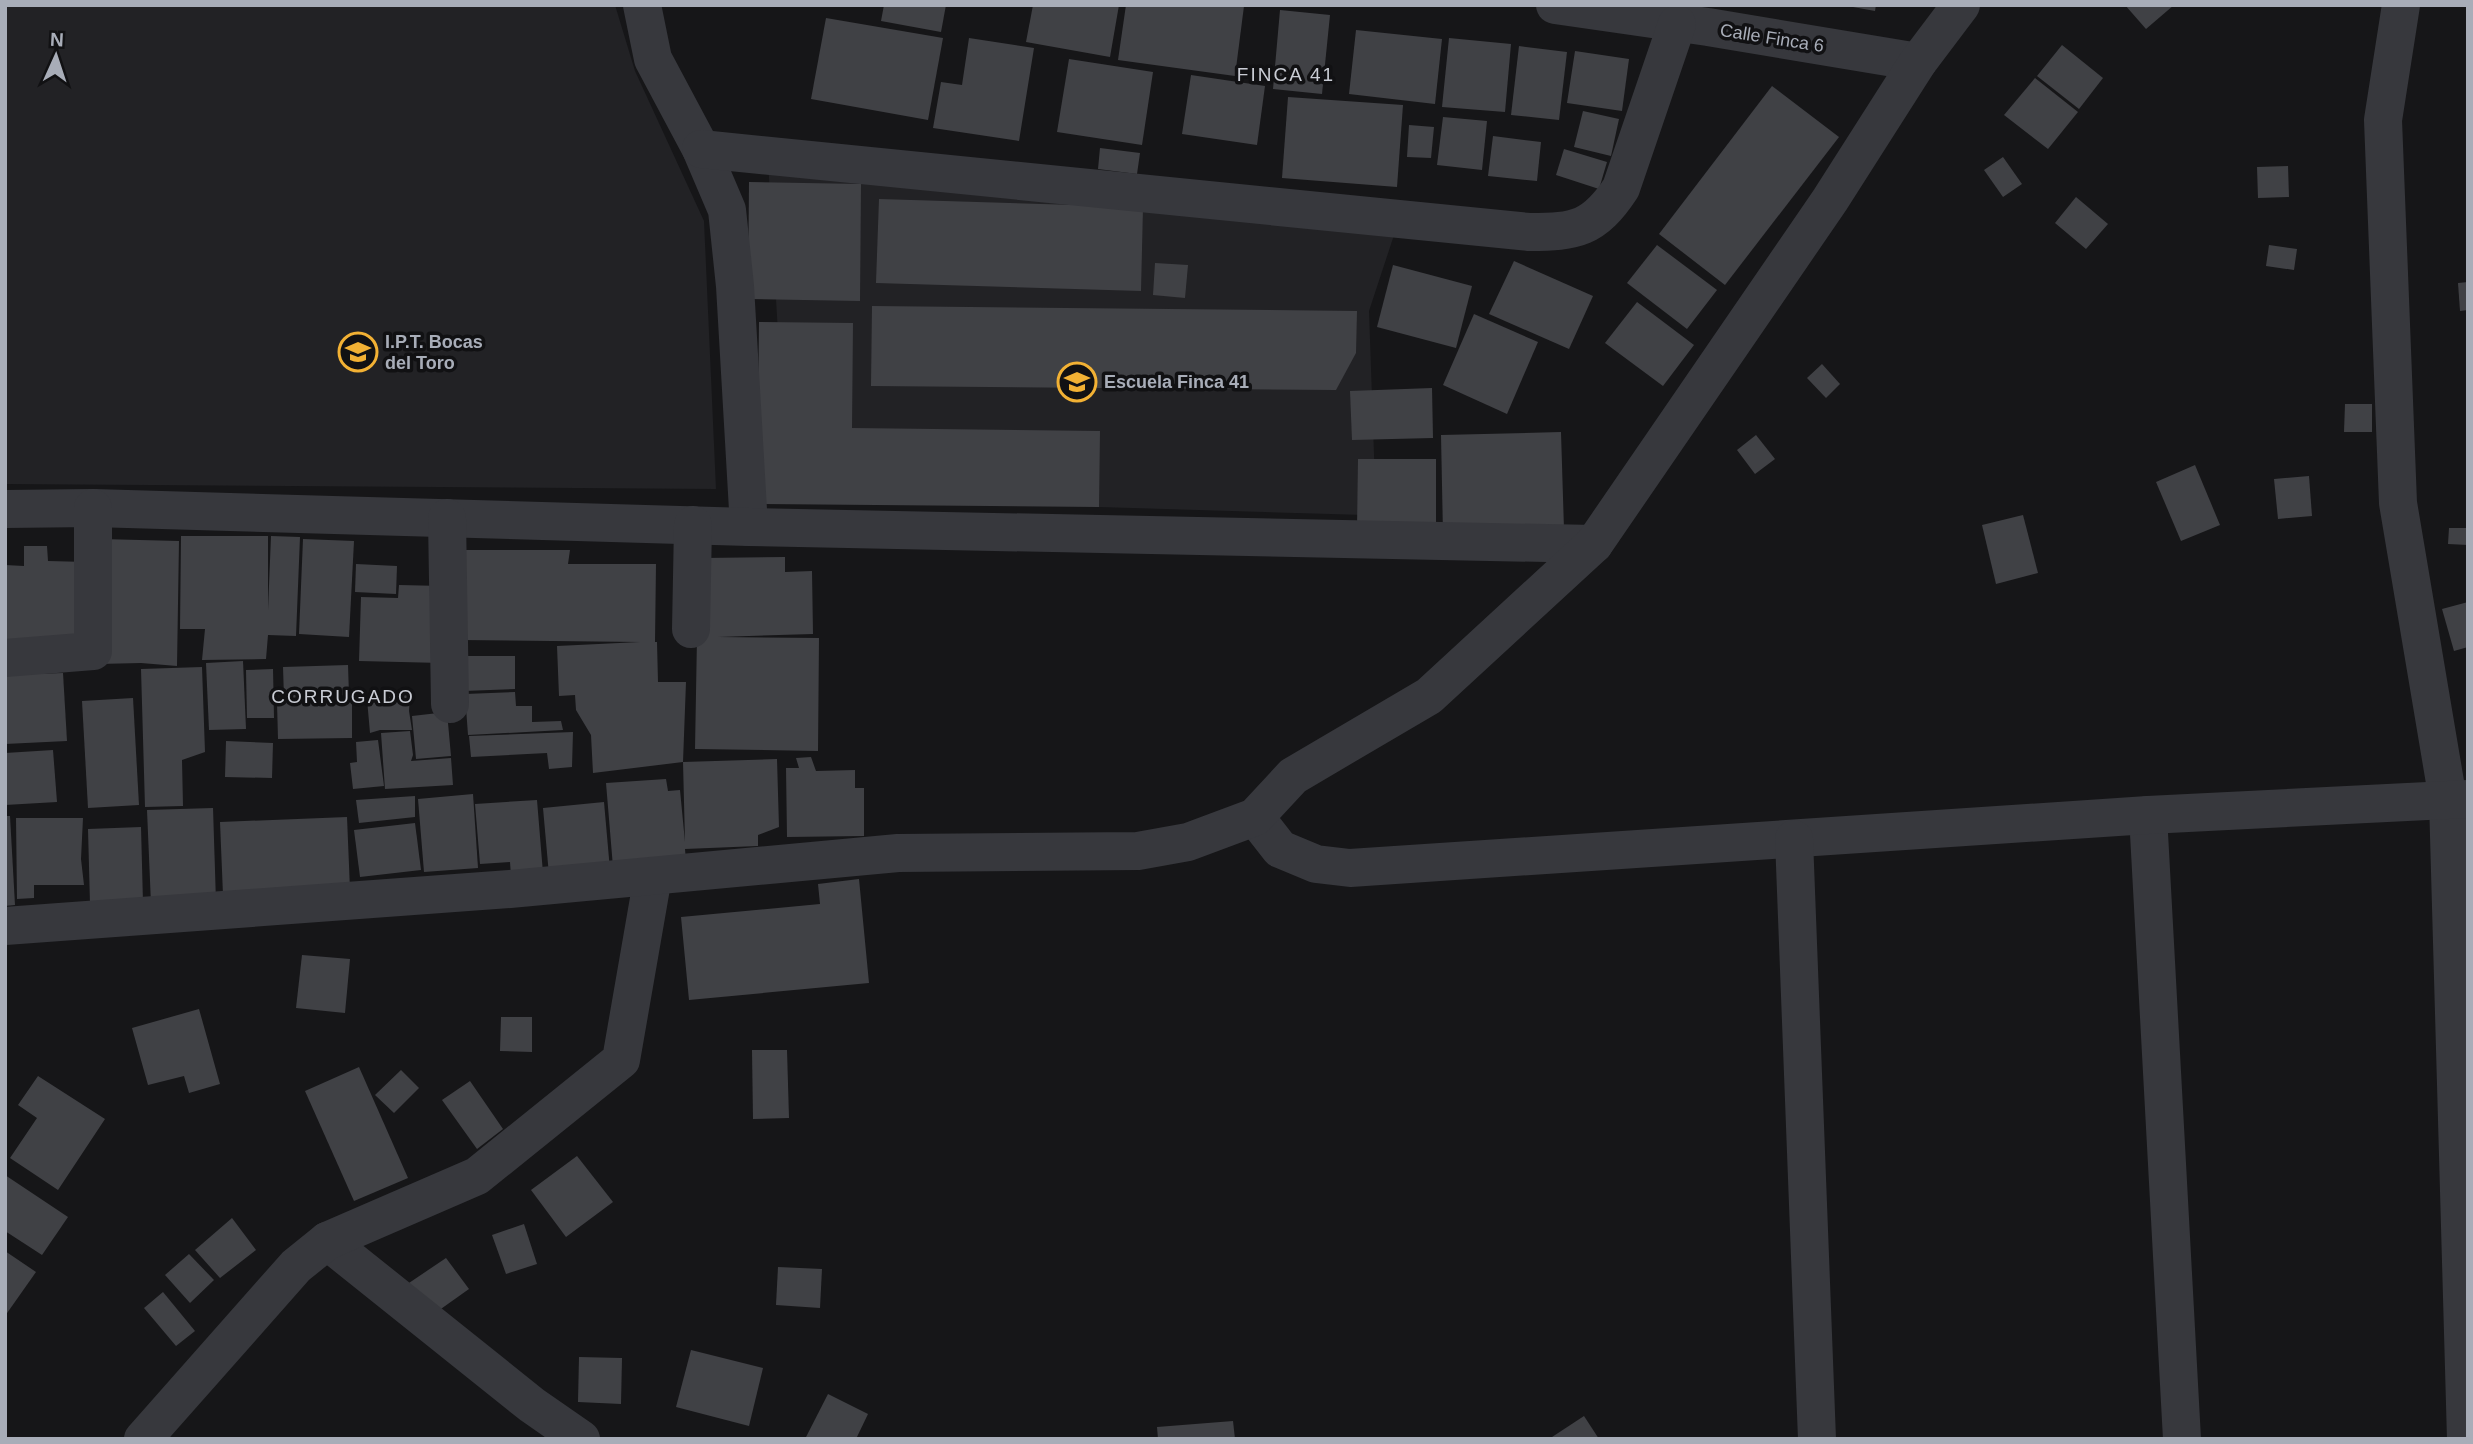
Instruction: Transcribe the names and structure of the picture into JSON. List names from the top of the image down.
{
  "streets": {
    "street": ["Calle Finca 6"]
  },
  "districts": ["FINCA 41", "CORRUGADO"],
  "places": {
    "school or university": ["I.P.T. Bocas del Toro", "Escuela Finca 41"]
  },
  "north": "top"
}
